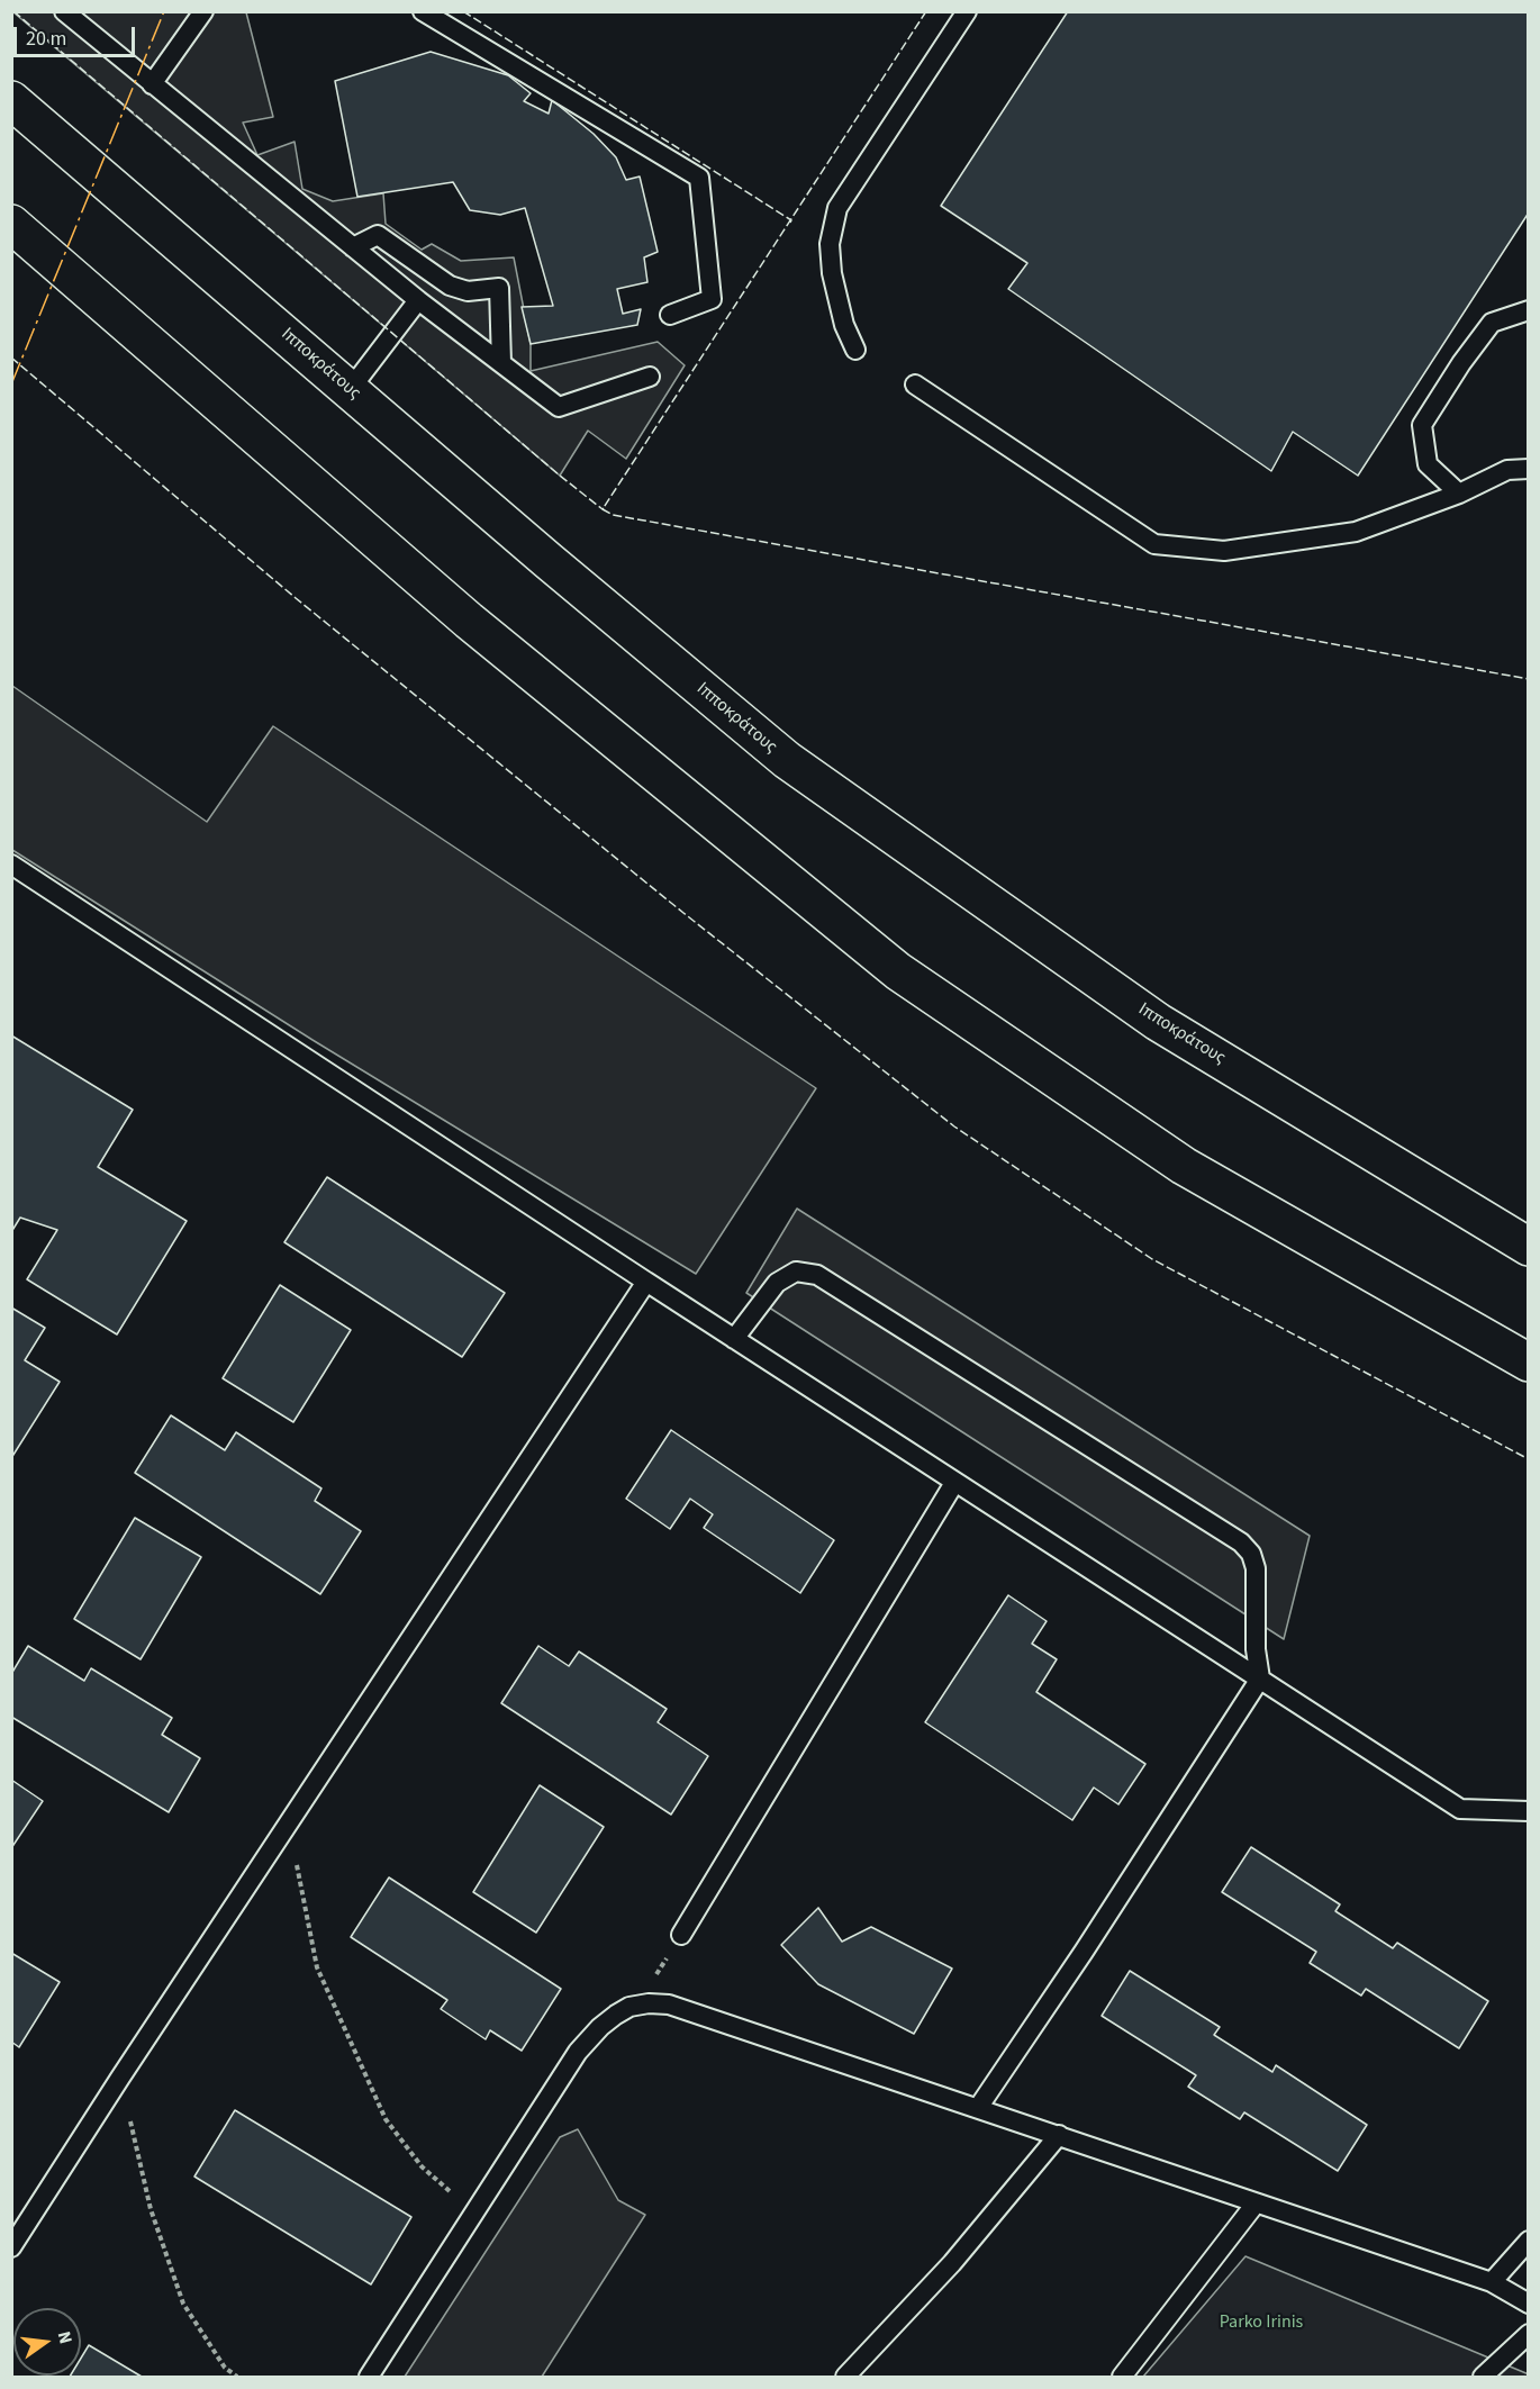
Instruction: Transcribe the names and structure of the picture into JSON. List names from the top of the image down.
{
  "streets": {
    "street": ["Ιπποκράτους"]
  },
  "parks": ["Parko Irinis"],
  "scale_bar": "20 m",
  "north": "right"
}
